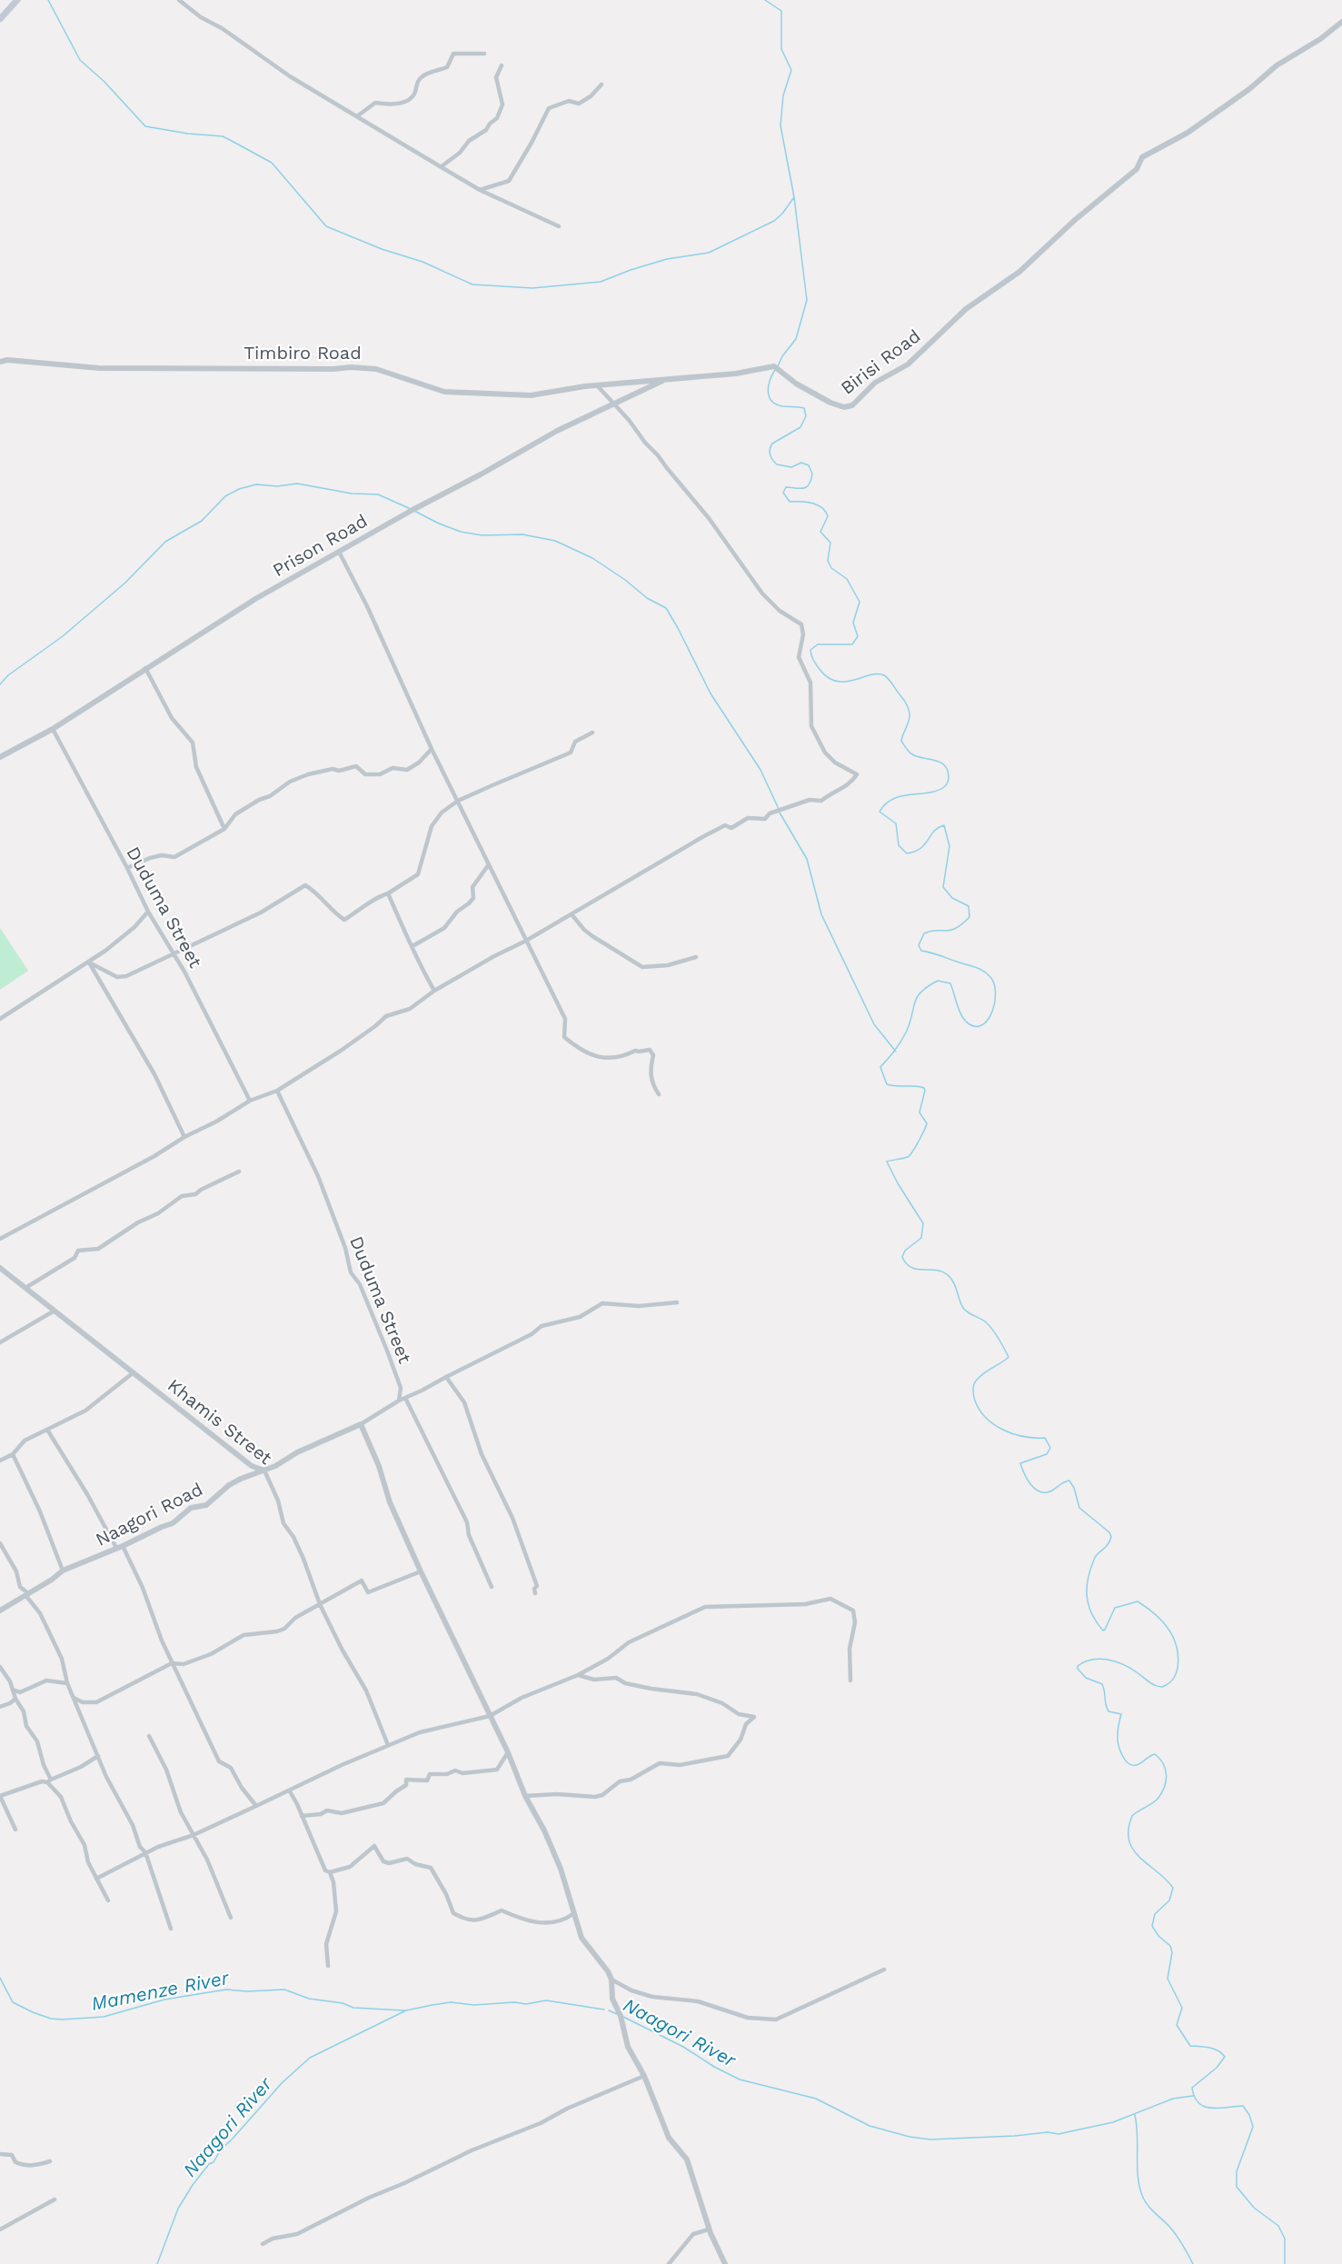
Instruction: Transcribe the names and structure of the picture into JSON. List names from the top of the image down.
{
  "streets": {
    "street": [
      "Timbiro Road",
      "Birisi Road",
      "Prison Road",
      "Duduma Street",
      "Khamis Street",
      "Naagori Road"
    ]
  },
  "crossings": [
    ["Timbiro Road", "Birisi Road"],
    ["Timbiro Road", "Prison Road"],
    ["Birisi Road", "Prison Road"],
    ["Prison Road", "Duduma Street"],
    ["Duduma Street", "Naagori Road"],
    ["Khamis Street", "Naagori Road"]
  ],
  "water": ["Mamenze River", "Naagori River"]
}
